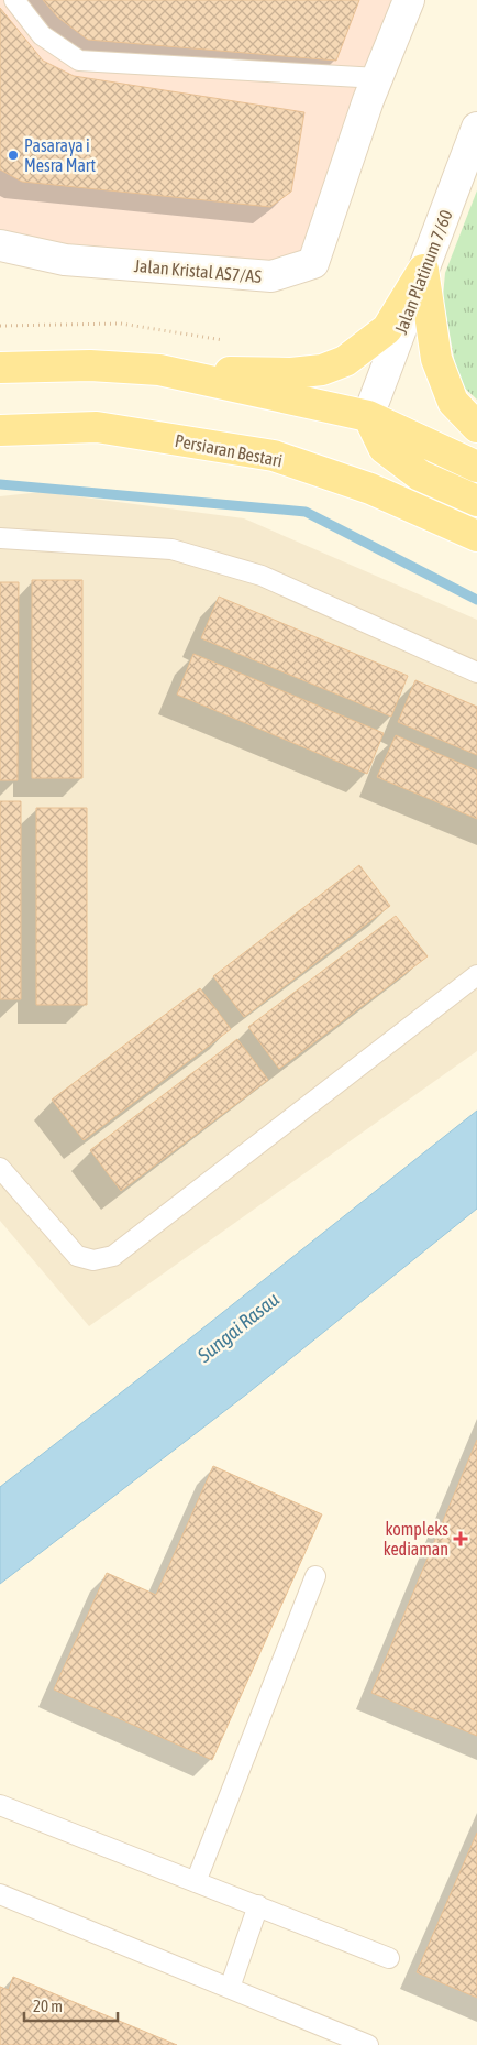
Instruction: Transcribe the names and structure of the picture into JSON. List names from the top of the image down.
{
  "streets": {
    "main road": ["Persiaran Bestari"],
    "street": ["Jalan Kristal AS7/AS", "Jalan Platinum 7/60"]
  },
  "water": ["Sungai Rasau"],
  "places": {
    "other": ["Pasaraya i Mesra Mart"],
    "health": ["kompleks kediaman"]
  },
  "scale_bar": "20 m"
}
